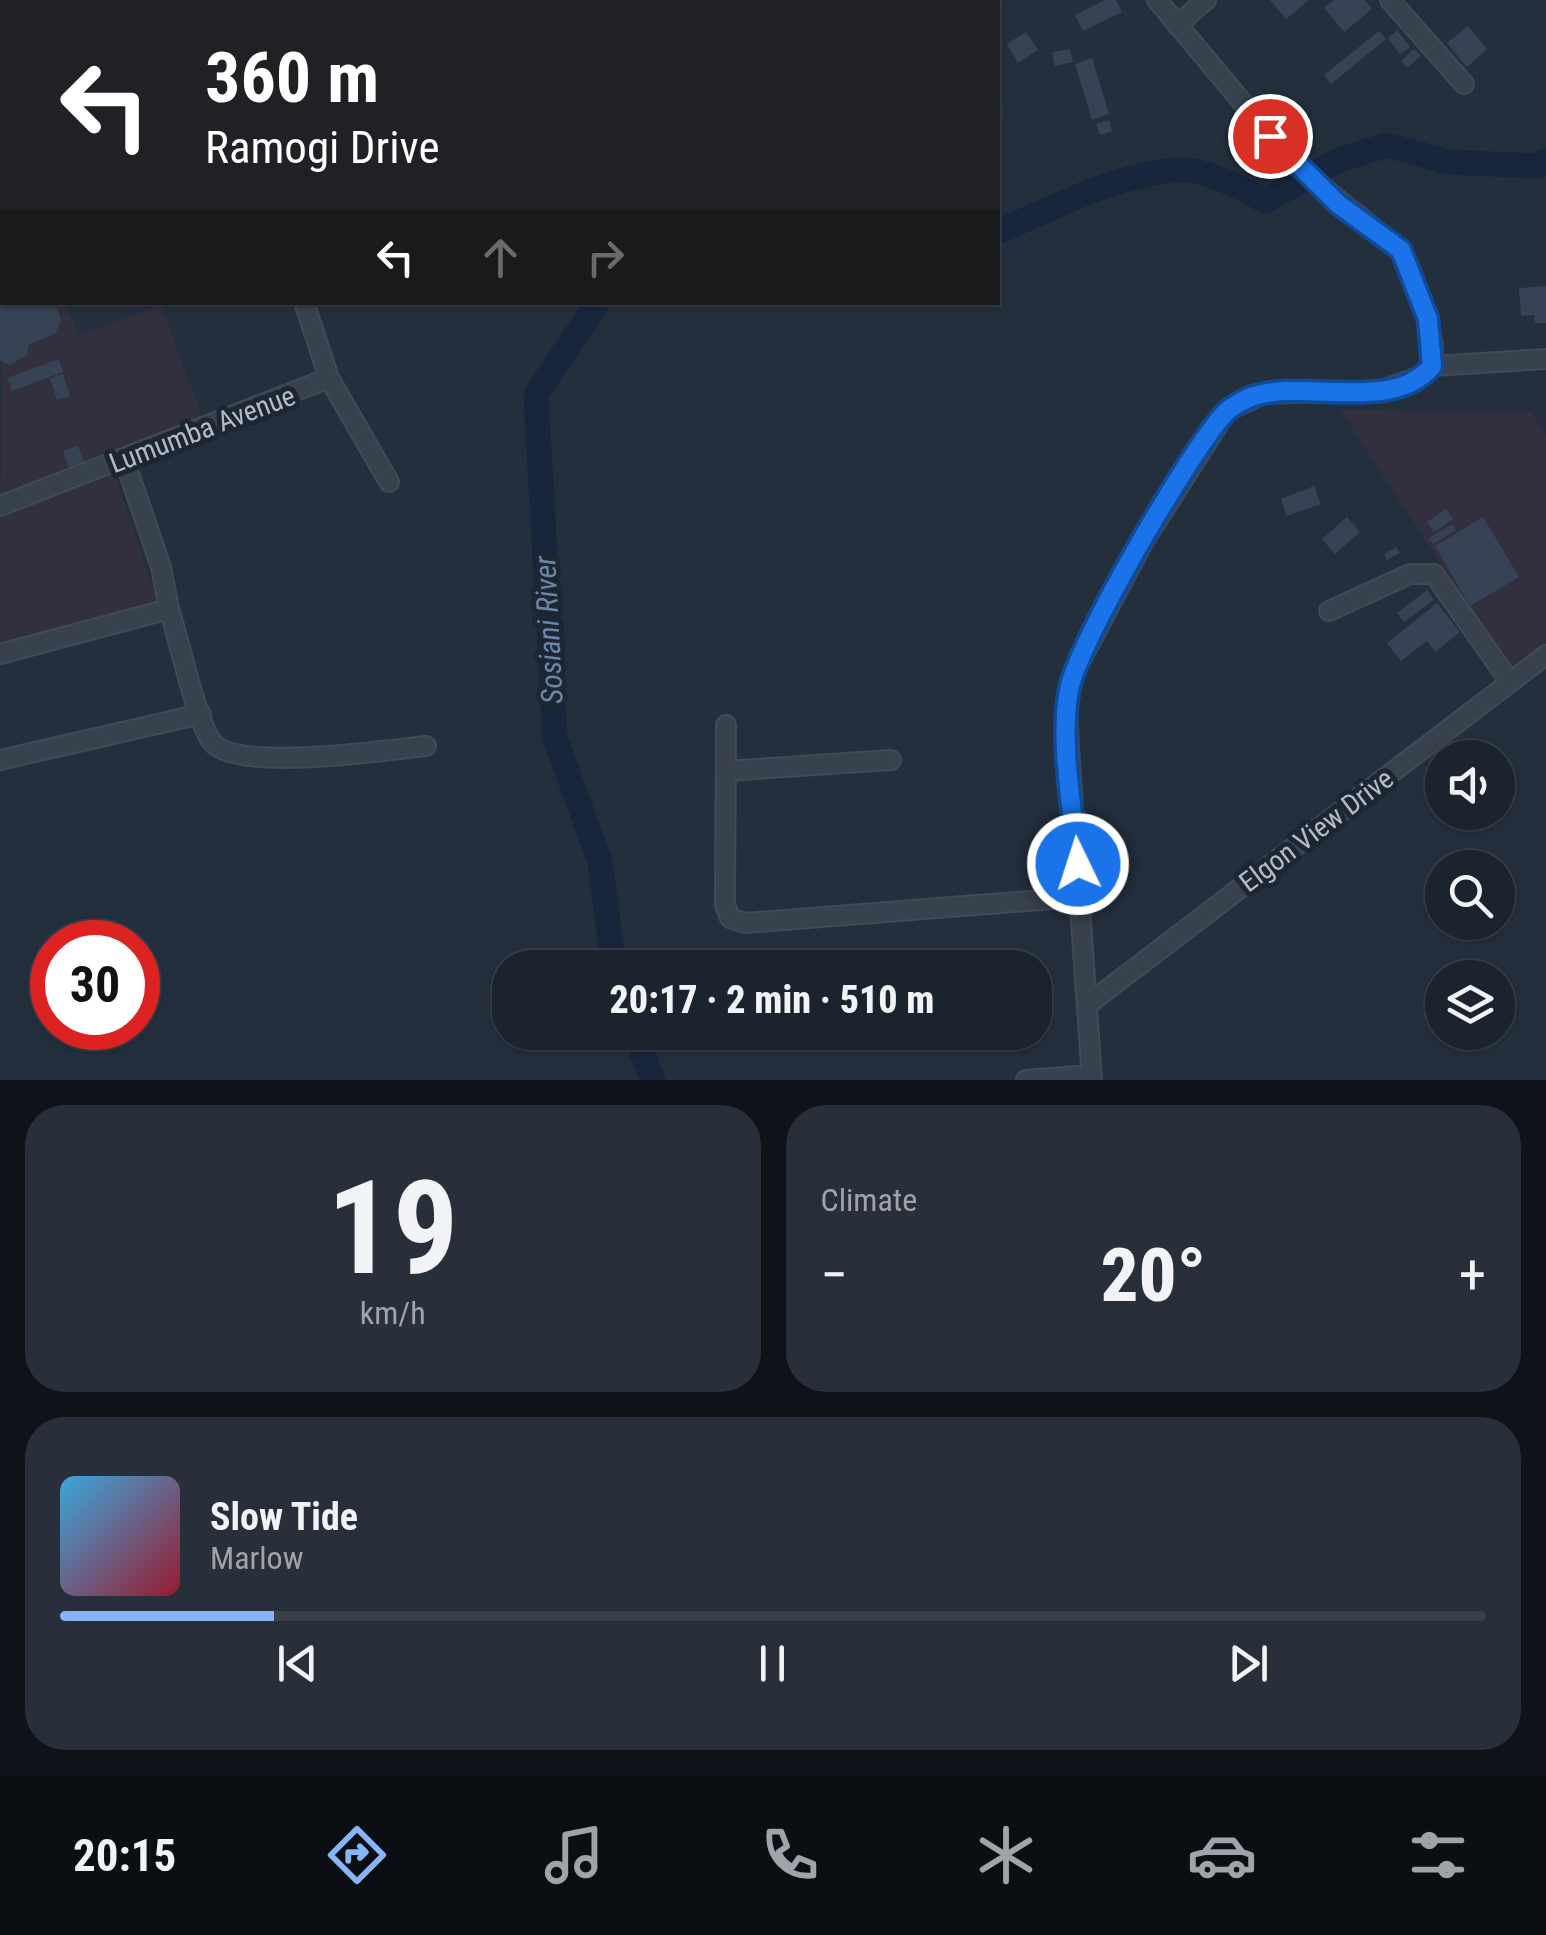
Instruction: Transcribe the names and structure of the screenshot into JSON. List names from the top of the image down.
{
  "streets": {
    "street": ["Lumumba Avenue", "Elgon View Drive"]
  },
  "water": ["Sosiani River"],
  "page": {
    "turn": ["360 m", "Ramogi Drive"],
    "limit": "30",
    "trip": "20:17 · 2 min · 510 m",
    "tile": [
      ["19", "km/h"],
      "Climate"
    ],
    "heat": ["−", "20°", "+"],
    "song": ["Slow Tide", "Marlow"],
    "tabs": "20:15"
  }
}
